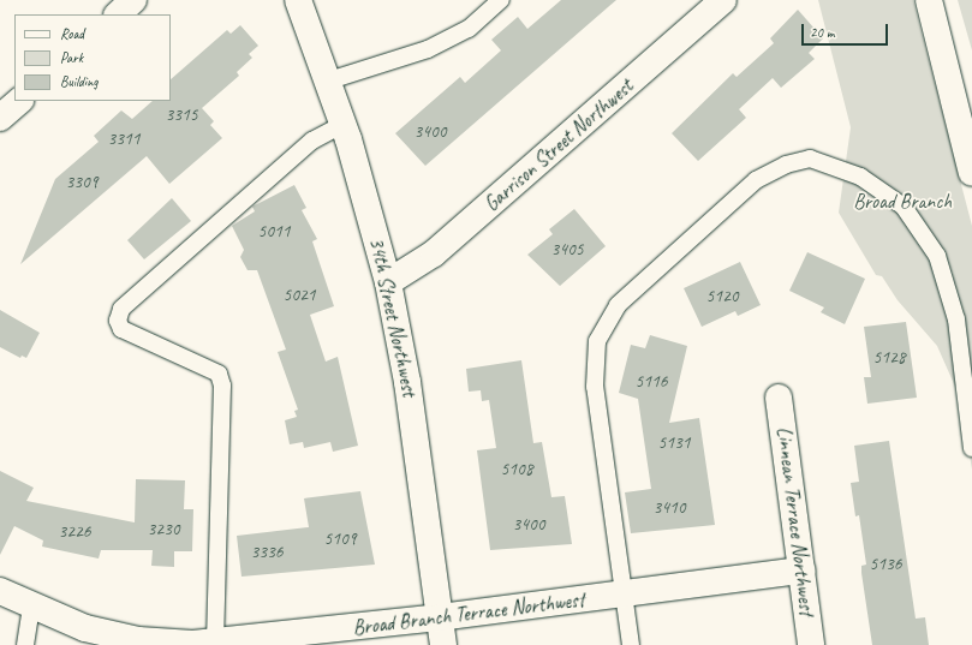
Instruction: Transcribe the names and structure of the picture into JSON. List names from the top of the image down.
{
  "streets": {
    "street": [
      "Garrison Street Northwest",
      "34th Street Northwest",
      "Linnean Terrace Northwest",
      "Broad Branch Terrace Northwest"
    ]
  },
  "crossings": [
    ["Garrison Street Northwest", "34th Street Northwest"],
    ["34th Street Northwest", "Broad Branch Terrace Northwest"],
    ["Linnean Terrace Northwest", "Broad Branch Terrace Northwest"]
  ],
  "parks": ["Broad Branch"],
  "house_numbers": [
    "3315",
    "3400",
    "3311",
    "3309",
    "5011",
    "3405",
    "5021",
    "5120",
    "5128",
    "5116",
    "5131",
    "5108",
    "3410",
    "3400",
    "3230",
    "3226",
    "5109",
    "3336",
    "5136"
  ],
  "legend": ["Road", "Park", "Building"],
  "scale_bar": "20 m"
}
